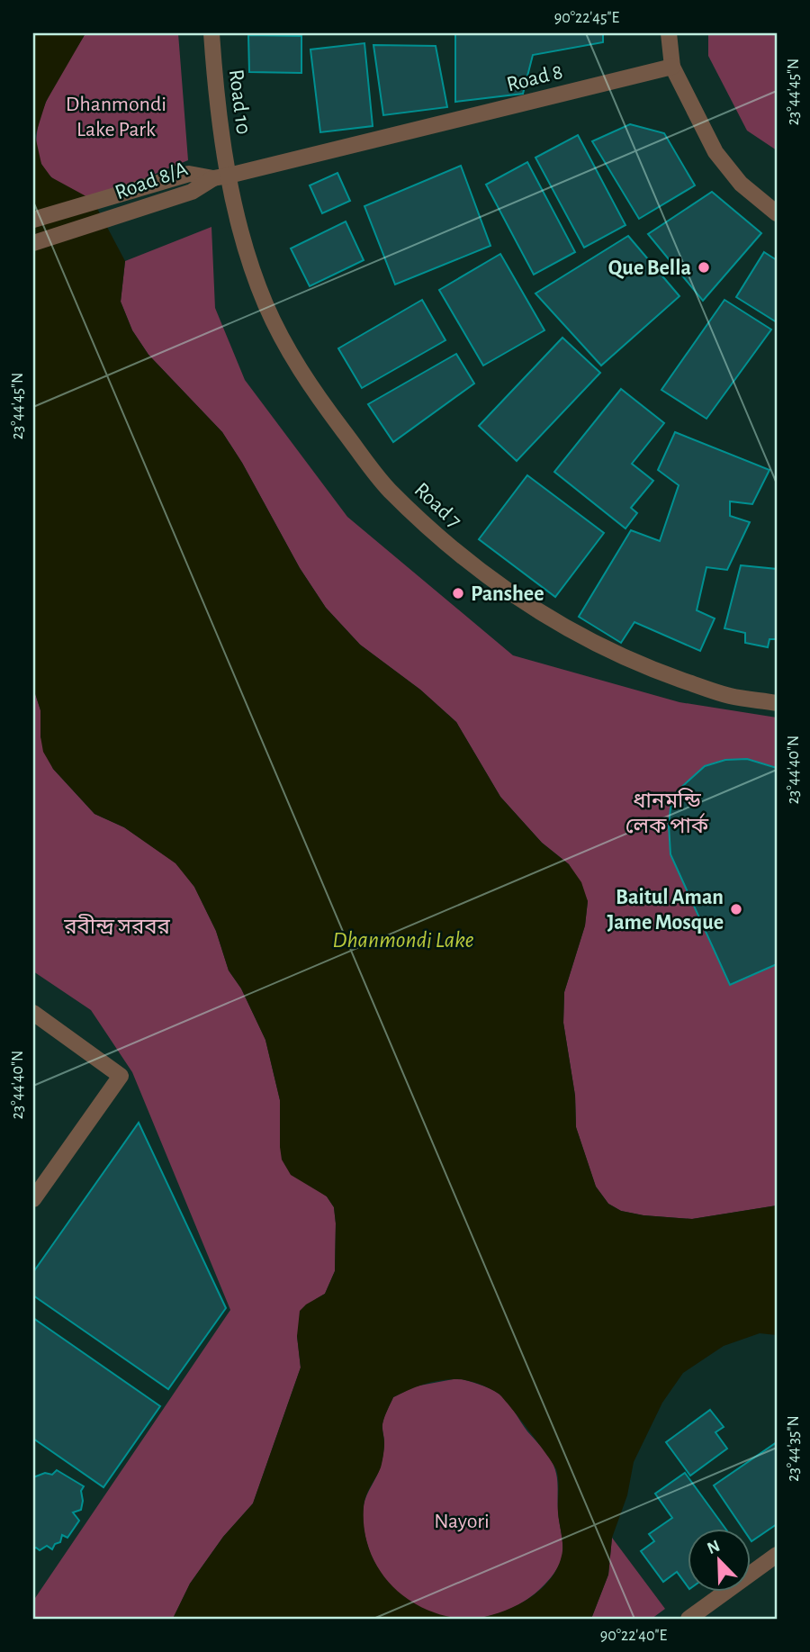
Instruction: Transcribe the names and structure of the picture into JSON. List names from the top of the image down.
{
  "streets": {
    "street": [
      "Road 8",
      "Road 10",
      "Road 8/A",
      "Road 7"
    ]
  },
  "crossings": [
    ["Road 8", "Road 10"],
    ["Road 8", "Road 8/A"],
    ["Road 8", "Road 7"],
    ["Road 10", "Road 8/A"],
    ["Road 10", "Road 7"],
    ["Road 8/A", "Road 7"]
  ],
  "water": ["Dhanmondi Lake"],
  "parks": [
    "Dhanmondi Lake Park",
    "ধানমন্ডি লেক পার্ক",
    "রবীন্দ্র সরবর",
    "Nayori"
  ],
  "places": ["Que Bella", "Panshee", "Baitul Aman Jame Mosque"],
  "north": "top left",
  "coordinates": [
    "90°22'45\"E",
    "23°44'45\"N",
    "23°44'40\"N",
    "23°44'35\"N",
    "90°22'40\"E"
  ]
}
